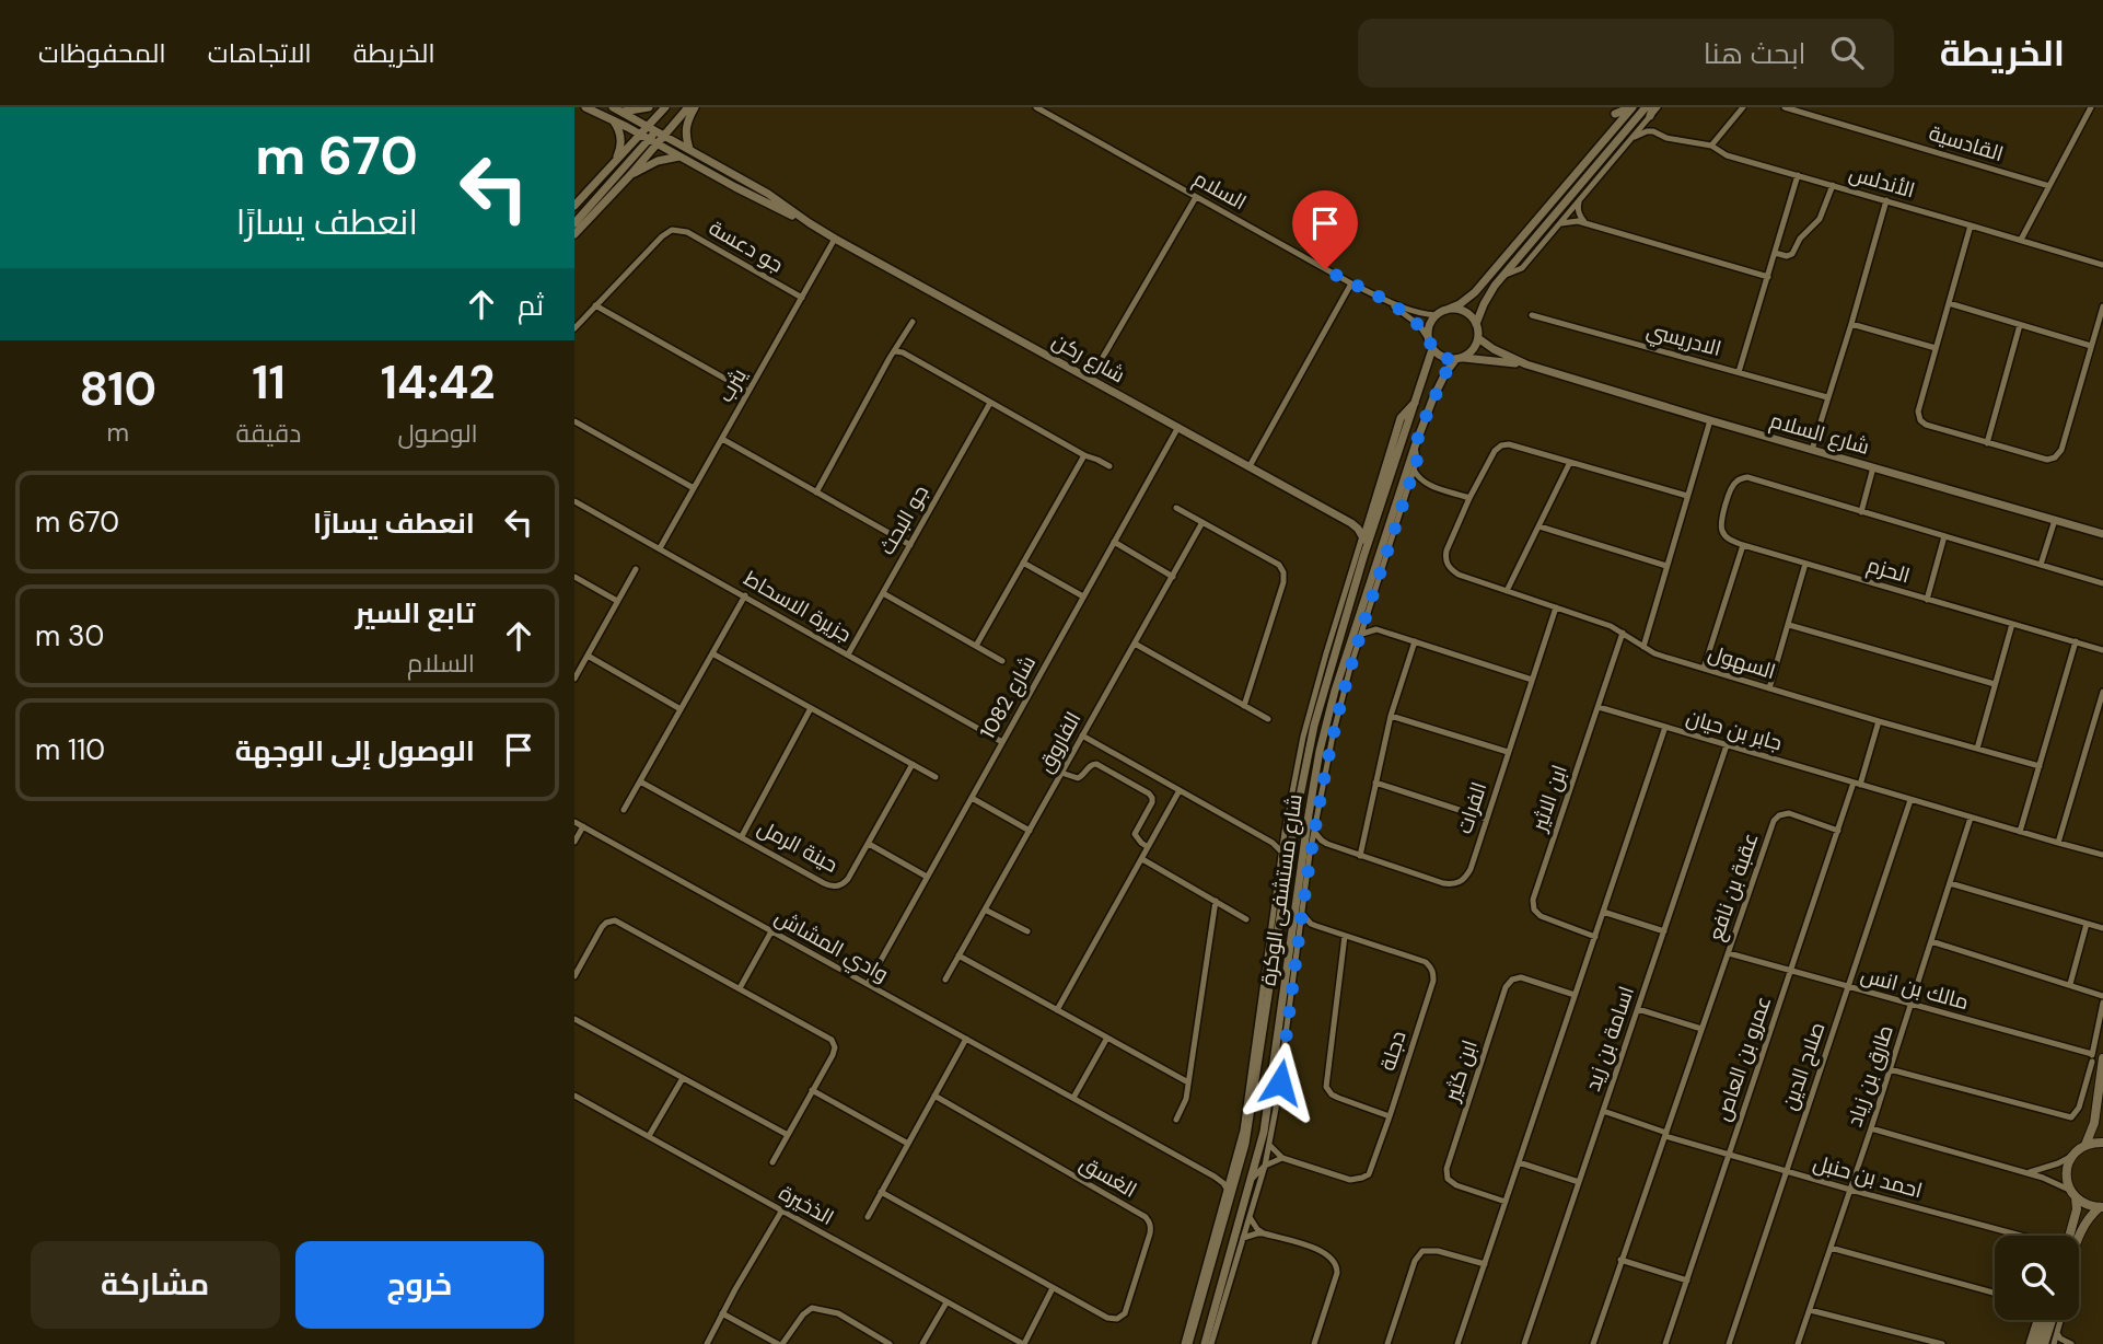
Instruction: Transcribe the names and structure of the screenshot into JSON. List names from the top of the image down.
{
  "streets": {
    "street": [
      "القادسية",
      "الأندلس",
      "السلام",
      "جو دعسة",
      "الادريسي",
      "شارع ركن",
      "يثرب",
      "شارع السلام",
      "جو البحث",
      "الحزم",
      "جزيرة الاسحاط",
      "السهول",
      "شارع 1082",
      "جابر بن حيان",
      "الفاروق",
      "ابن الاثير",
      "الفرات",
      "حينة الرمل",
      "عقبة بن نافع",
      "شارع مستشفى الوكرة",
      "وادي المشاش",
      "مالك بن انس",
      "اسامة بن زيد",
      "دجلة",
      "عمرو بن العاص",
      "صلاح الدين",
      "ابن كثير",
      "طارق بن زياد",
      "الغسق",
      "احمد بن حنبل",
      "الذخيرة"
    ]
  },
  "crossings": [
    ["السلام", "شارع السلام"],
    ["السلام", "شارع مستشفى الوكرة"],
    ["جو دعسة", "يثرب"],
    ["شارع ركن", "يثرب"],
    ["شارع ركن", "شارع 1082"],
    ["شارع ركن", "شارع مستشفى الوكرة"],
    ["يثرب", "جزيرة الاسحاط"],
    ["شارع السلام", "شارع مستشفى الوكرة"],
    ["جو البحث", "جزيرة الاسحاط"],
    ["جزيرة الاسحاط", "شارع 1082"],
    ["السهول", "ابن الاثير"],
    ["السهول", "الفرات"],
    ["شارع 1082", "حينة الرمل"],
    ["شارع 1082", "وادي المشاش"],
    ["جابر بن حيان", "ابن الاثير"],
    ["جابر بن حيان", "اسامة بن زيد"],
    ["جابر بن حيان", "عمرو بن العاص"],
    ["جابر بن حيان", "صلاح الدين"],
    ["جابر بن حيان", "طارق بن زياد"],
    ["الفرات", "شارع مستشفى الوكرة"],
    ["عقبة بن نافع", "مالك بن انس"],
    ["عقبة بن نافع", "عمرو بن العاص"],
    ["عقبة بن نافع", "احمد بن حنبل"],
    ["شارع مستشفى الوكرة", "وادي المشاش"],
    ["شارع مستشفى الوكرة", "دجلة"],
    ["مالك بن انس", "عمرو بن العاص"],
    ["مالك بن انس", "صلاح الدين"],
    ["مالك بن انس", "طارق بن زياد"],
    ["اسامة بن زيد", "احمد بن حنبل"],
    ["عمرو بن العاص", "احمد بن حنبل"],
    ["صلاح الدين", "احمد بن حنبل"],
    ["طارق بن زياد", "احمد بن حنبل"]
  ],
  "page": {
    "header": "الخريطة",
    "search": "ابحث هنا",
    "nav": ["الخريطة", "الاتجاهات", "المحفوظات"],
    "turn": ["670 m", "انعطف يسارًا"],
    "then": "ثم",
    "eta": [
      "14:42",
      "الوصول",
      "11",
      "دقيقة",
      "810",
      "m"
    ],
    "list": [
      {
        "name": "انعطف يسارًا",
        "value": "670 m"
      },
      {
        "name": "تابع السير",
        "note": "السلام",
        "value": "30 m"
      },
      {
        "name": "الوصول إلى الوجهة",
        "value": "110 m"
      }
    ],
    "buttons": ["خروج", "مشاركة"]
  }
}
